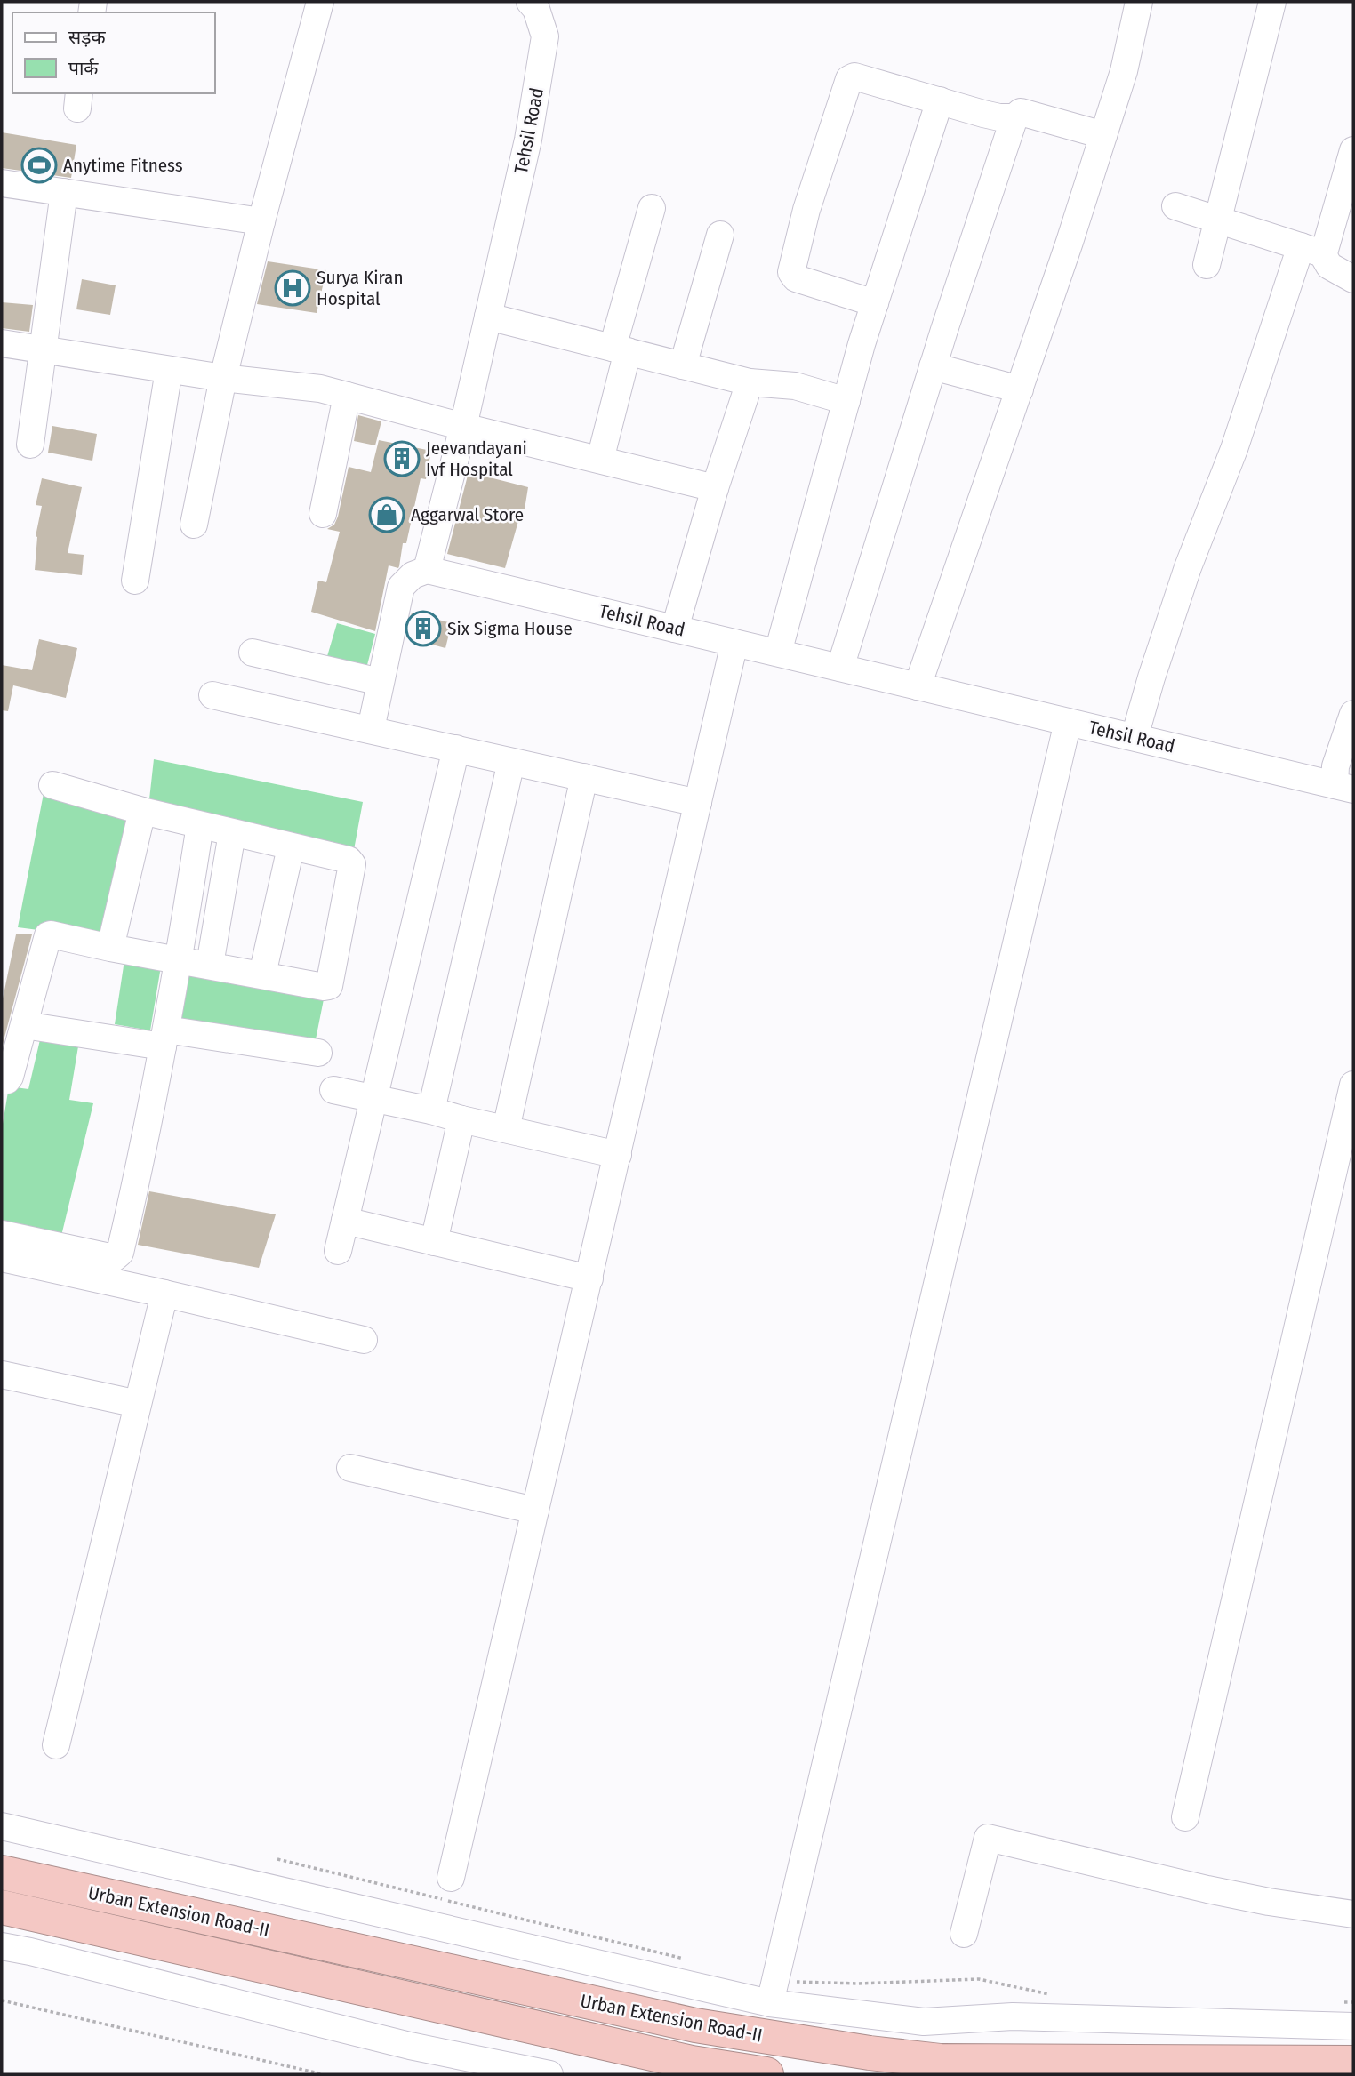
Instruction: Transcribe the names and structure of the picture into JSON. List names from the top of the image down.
{
  "streets": {
    "highway": ["Urban Extension Road-II"],
    "street": ["Tehsil Road"]
  },
  "places": {
    "sports": ["Anytime Fitness"],
    "hospital": ["Surya Kiran Hospital"],
    "building": ["Jeevandayani Ivf Hospital", "Six Sigma House"],
    "shop": ["Aggarwal Store"]
  },
  "legend": ["सड़क", "पार्क"]
}
